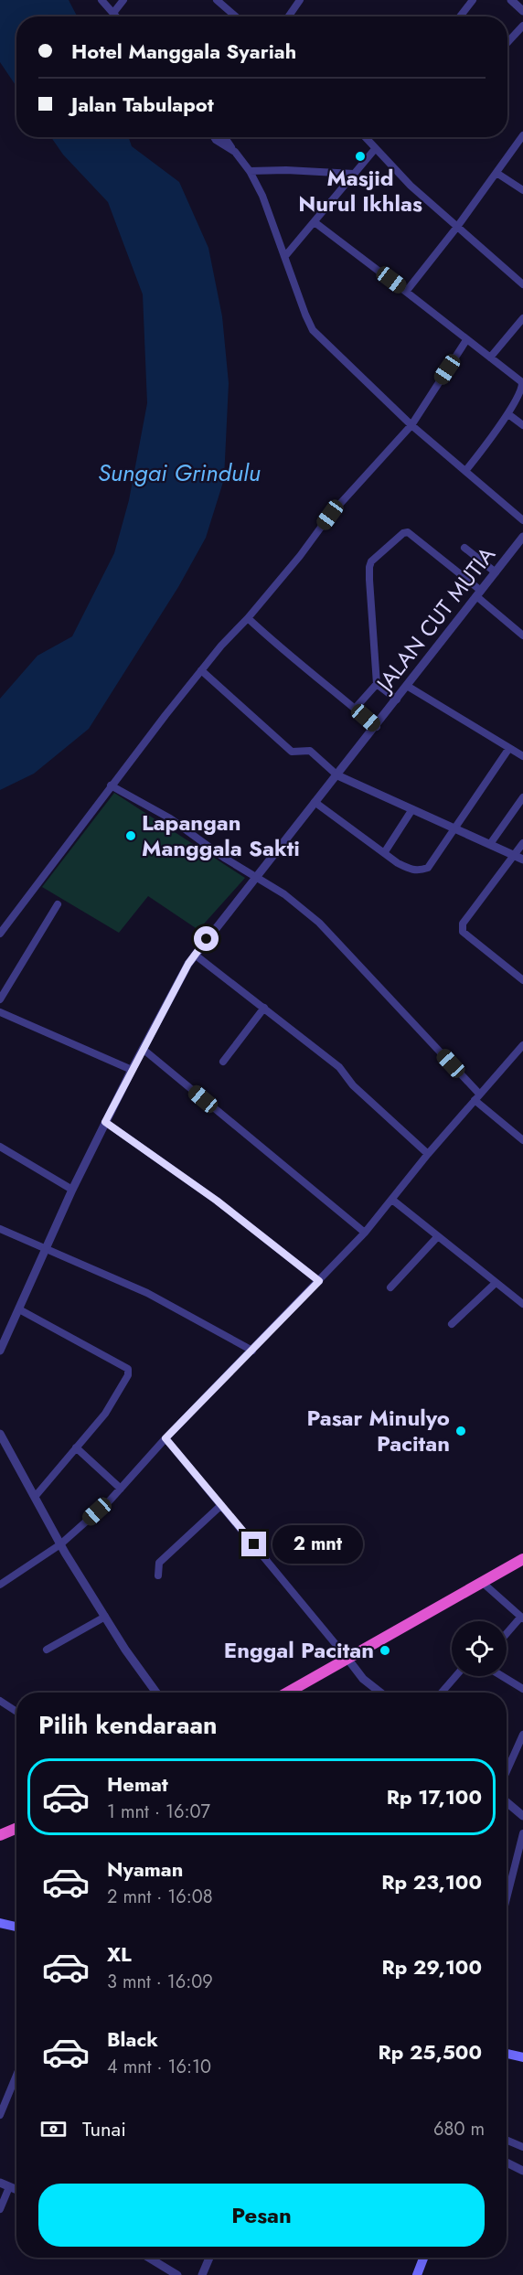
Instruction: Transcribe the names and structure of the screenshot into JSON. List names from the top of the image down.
{
  "streets": {
    "street": ["JALAN CUT MUTIA"]
  },
  "water": ["Sungai Grindulu"],
  "places": [
    "Masjid Nurul Ikhlas",
    "Lapangan Manggala Sakti",
    "Pasar Minulyo Pacitan",
    "Enggal Pacitan"
  ],
  "page": {
    "banner": ["Hotel Manggala Syariah", "Jalan Tabulapot"],
    "bubble": "2 mnt",
    "heading": "Pilih kendaraan",
    "list": [
      {
        "name": "Hemat",
        "note": "1 mnt · 16:07",
        "value": "Rp 17,100"
      },
      {
        "name": "Nyaman",
        "note": "2 mnt · 16:08",
        "value": "Rp 23,100"
      },
      {
        "name": "XL",
        "note": "3 mnt · 16:09",
        "value": "Rp 29,100"
      },
      {
        "name": "Black",
        "note": "4 mnt · 16:10",
        "value": "Rp 25,500"
      }
    ],
    "pay": ["Tunai", "680 m"],
    "buttons": "Pesan"
  }
}
